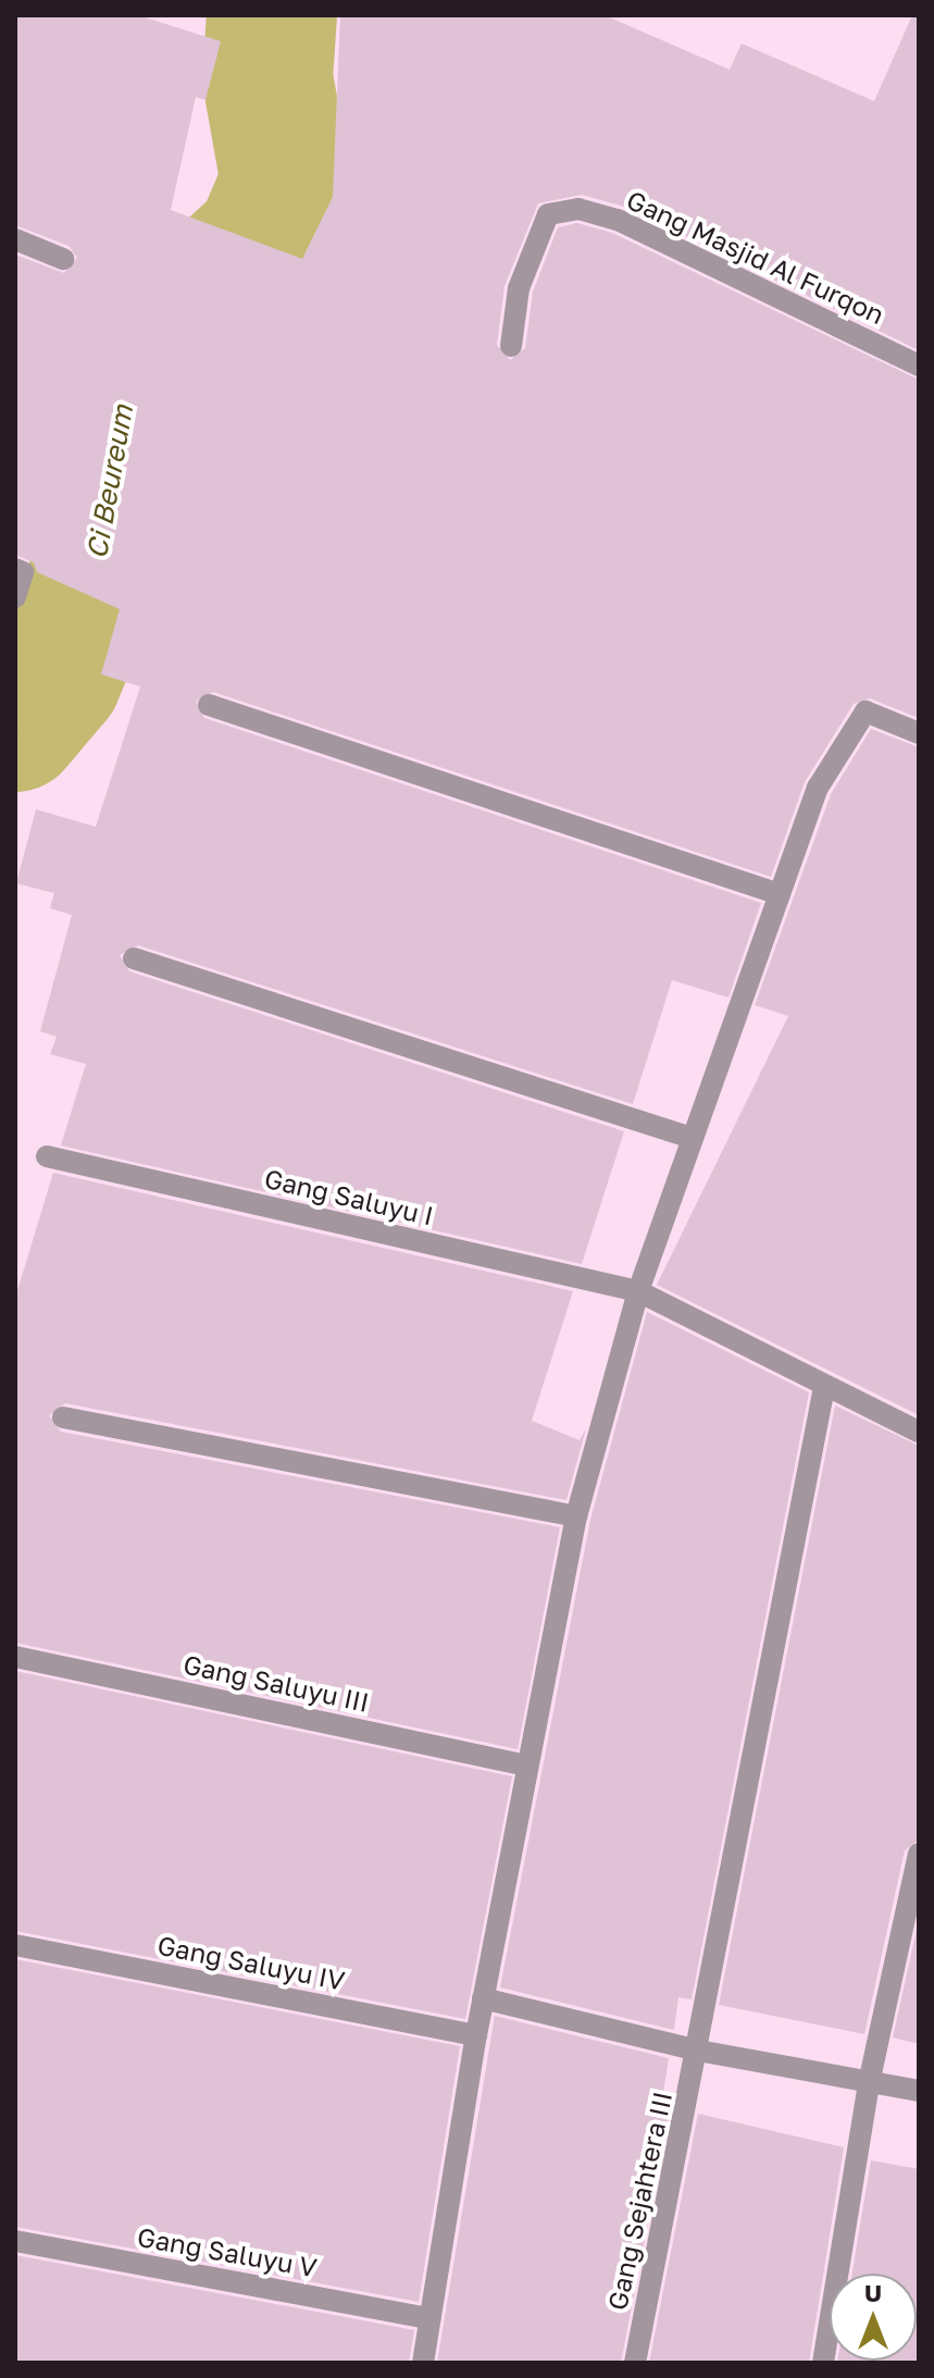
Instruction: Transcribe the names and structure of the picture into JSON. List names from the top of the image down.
{
  "streets": {
    "street": [
      "Gang Masjid Al Furqon",
      "Gang Saluyu I",
      "Gang Saluyu III",
      "Gang Saluyu IV",
      "Gang Sejahtera III",
      "Gang Saluyu V"
    ]
  },
  "crossings": [
    ["Gang Saluyu I", "Gang Sejahtera III"]
  ],
  "water": ["Ci Beureum"],
  "north": "top"
}
